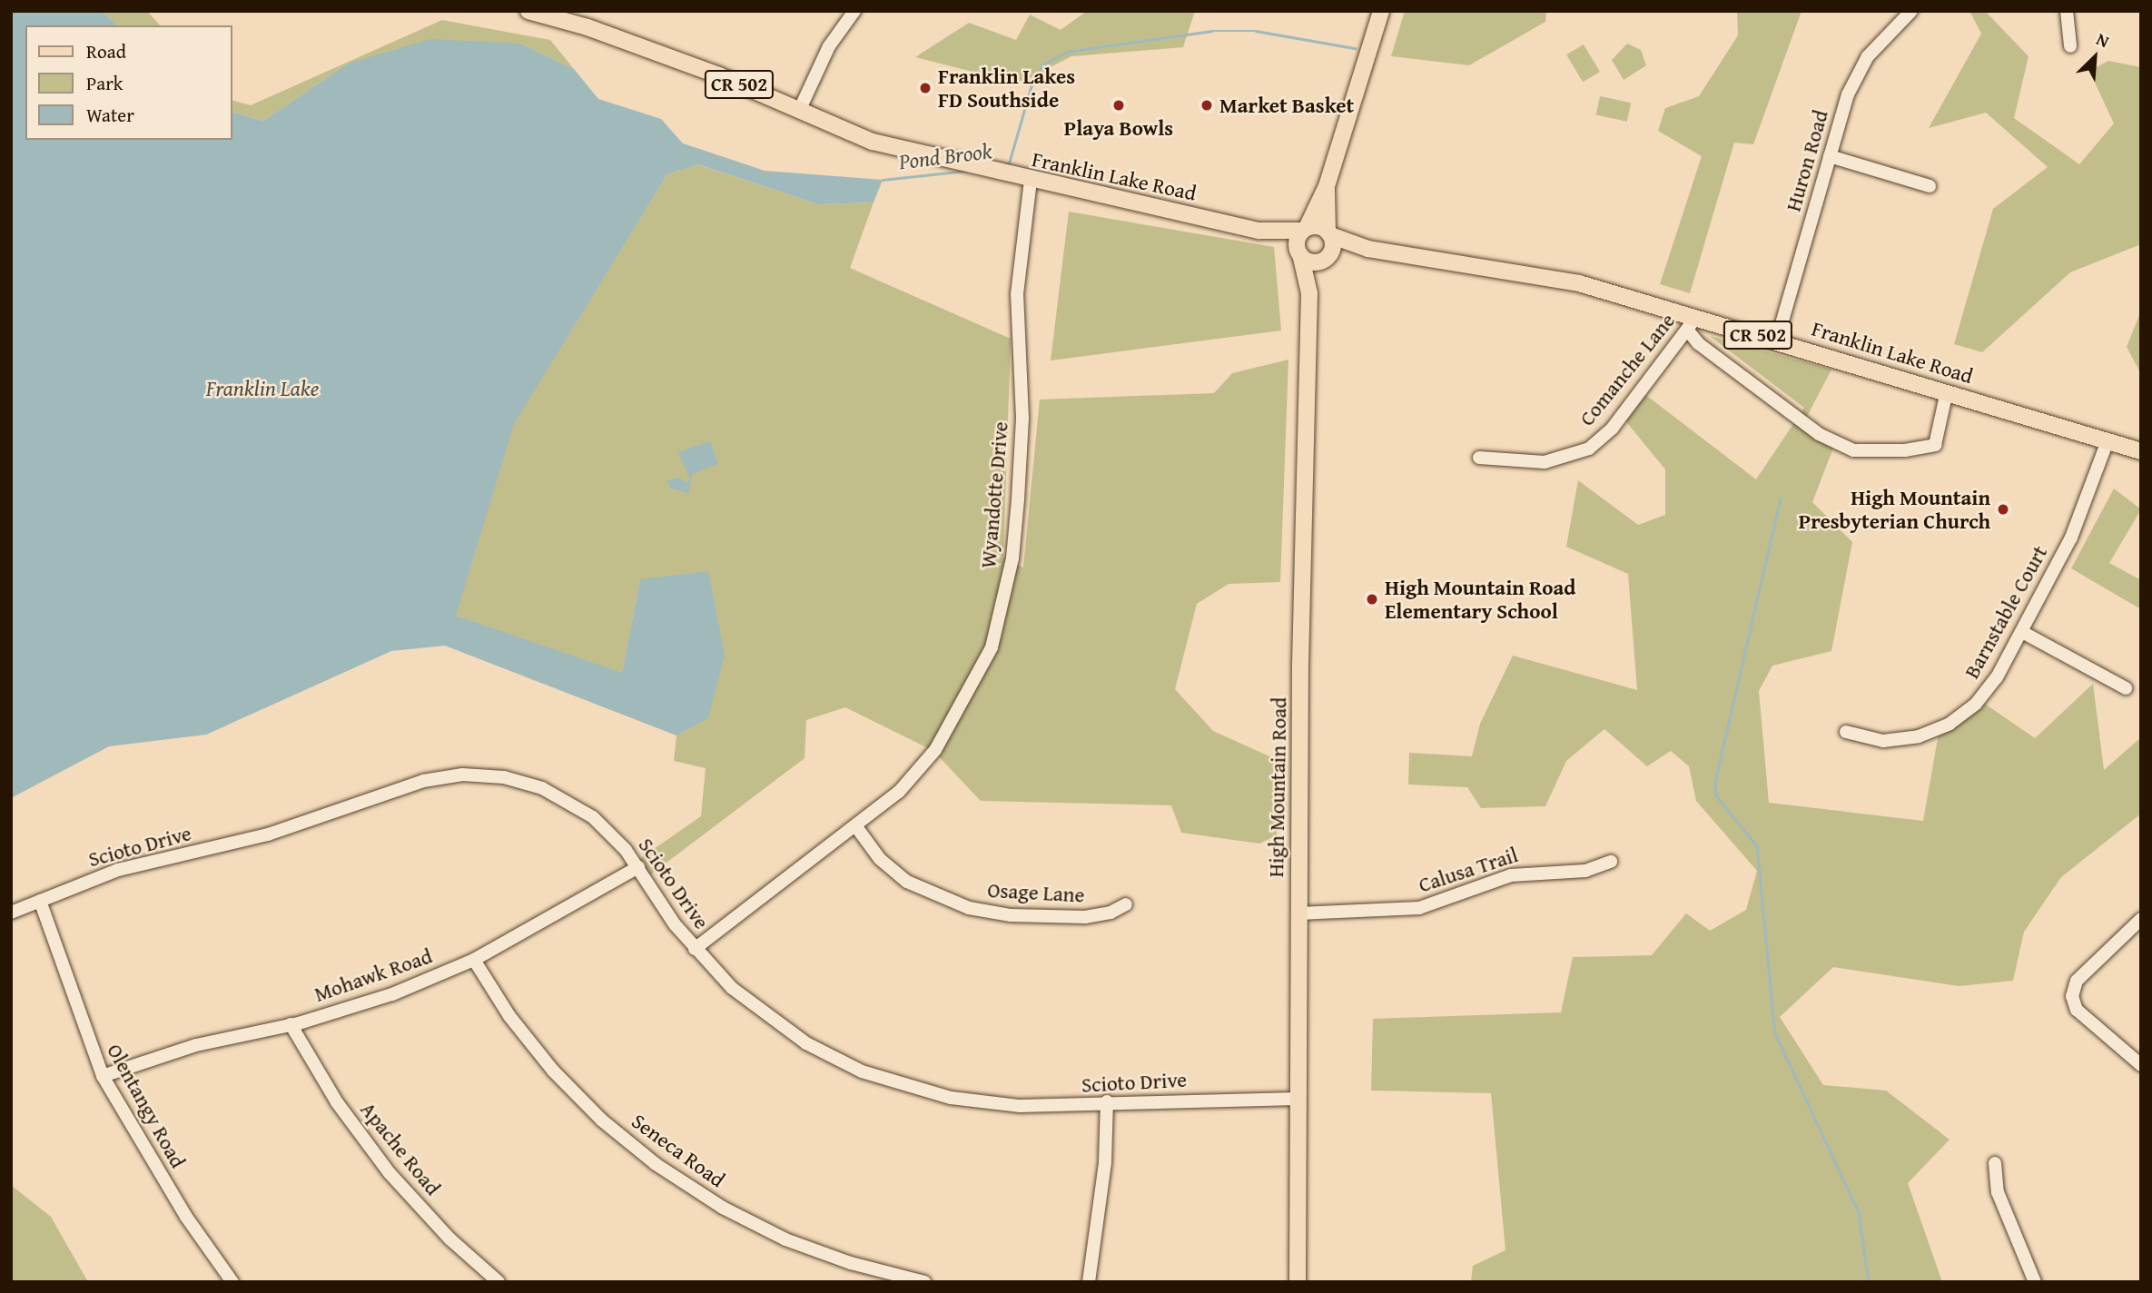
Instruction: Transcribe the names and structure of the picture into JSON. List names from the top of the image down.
{
  "streets": {
    "main road": ["CR 502", "Franklin Lake Road", "High Mountain Road"],
    "street": [
      "Huron Road",
      "Comanche Lane",
      "Wyandotte Drive",
      "Barnstable Court",
      "Scioto Drive",
      "Calusa Trail",
      "Osage Lane",
      "Mohawk Road",
      "Olentangy Road",
      "Apache Road",
      "Seneca Road"
    ]
  },
  "crossings": [
    ["CR 502", "Franklin Lake Road"],
    ["CR 502", "High Mountain Road"],
    ["Huron Road", "Franklin Lake Road"],
    ["Franklin Lake Road", "Comanche Lane"],
    ["Franklin Lake Road", "Wyandotte Drive"],
    ["Franklin Lake Road", "Barnstable Court"],
    ["Franklin Lake Road", "High Mountain Road"],
    ["Wyandotte Drive", "Scioto Drive"],
    ["Wyandotte Drive", "Osage Lane"],
    ["High Mountain Road", "Scioto Drive"],
    ["High Mountain Road", "Calusa Trail"],
    ["Scioto Drive", "Mohawk Road"],
    ["Scioto Drive", "Olentangy Road"],
    ["Mohawk Road", "Olentangy Road"],
    ["Mohawk Road", "Apache Road"],
    ["Mohawk Road", "Seneca Road"]
  ],
  "water": ["Pond Brook", "Franklin Lake"],
  "places": [
    "Franklin Lakes FD Southside",
    "Playa Bowls",
    "Market Basket",
    "High Mountain Presbyterian Church",
    "High Mountain Road Elementary School"
  ],
  "legend": ["Road", "Park", "Water"],
  "north": "top right"
}
